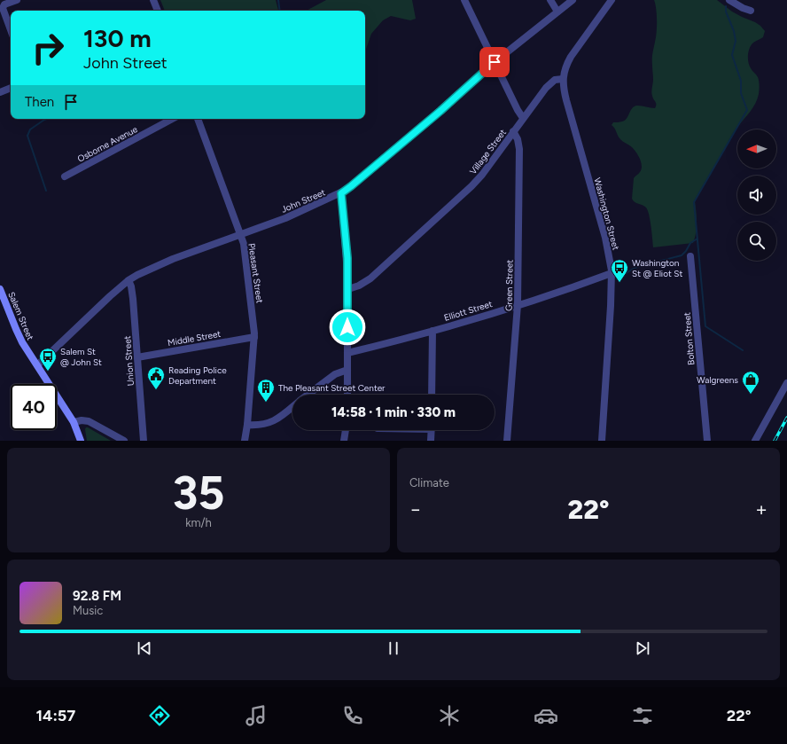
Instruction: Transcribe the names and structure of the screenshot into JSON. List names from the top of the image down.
{
  "streets": {
    "main road": ["Salem Street"],
    "street": [
      "Osborne Avenue",
      "Village Street",
      "John Street",
      "Washington Street",
      "Pleasant Street",
      "Green Street",
      "Elliott Street",
      "Middle Street",
      "Bolton Street",
      "Union Street"
    ]
  },
  "crossings": [
    ["Village Street", "Washington Street"],
    ["Village Street", "Green Street"],
    ["John Street", "Pleasant Street"],
    ["John Street", "Salem Street"],
    ["John Street", "Union Street"],
    ["Washington Street", "Elliott Street"],
    ["Pleasant Street", "Middle Street"],
    ["Green Street", "Elliott Street"],
    ["Middle Street", "Union Street"]
  ],
  "places": {
    "bus stop": ["Washington St @ Eliot St", "Salem St @ John St"],
    "public building": ["Reading Police Department"],
    "shop": ["Walgreens"],
    "building": ["The Pleasant Street Center"]
  },
  "north": "left",
  "page": {
    "turn": ["130 m", "John Street"],
    "then": "Then",
    "limit": "40",
    "trip": "14:58 · 1 min · 330 m",
    "tile": [
      ["35", "km/h"],
      "Climate"
    ],
    "heat": ["−", "22°", "+"],
    "song": ["92.8 FM", "Music"],
    "tabs": ["14:57", "22°"]
  }
}
